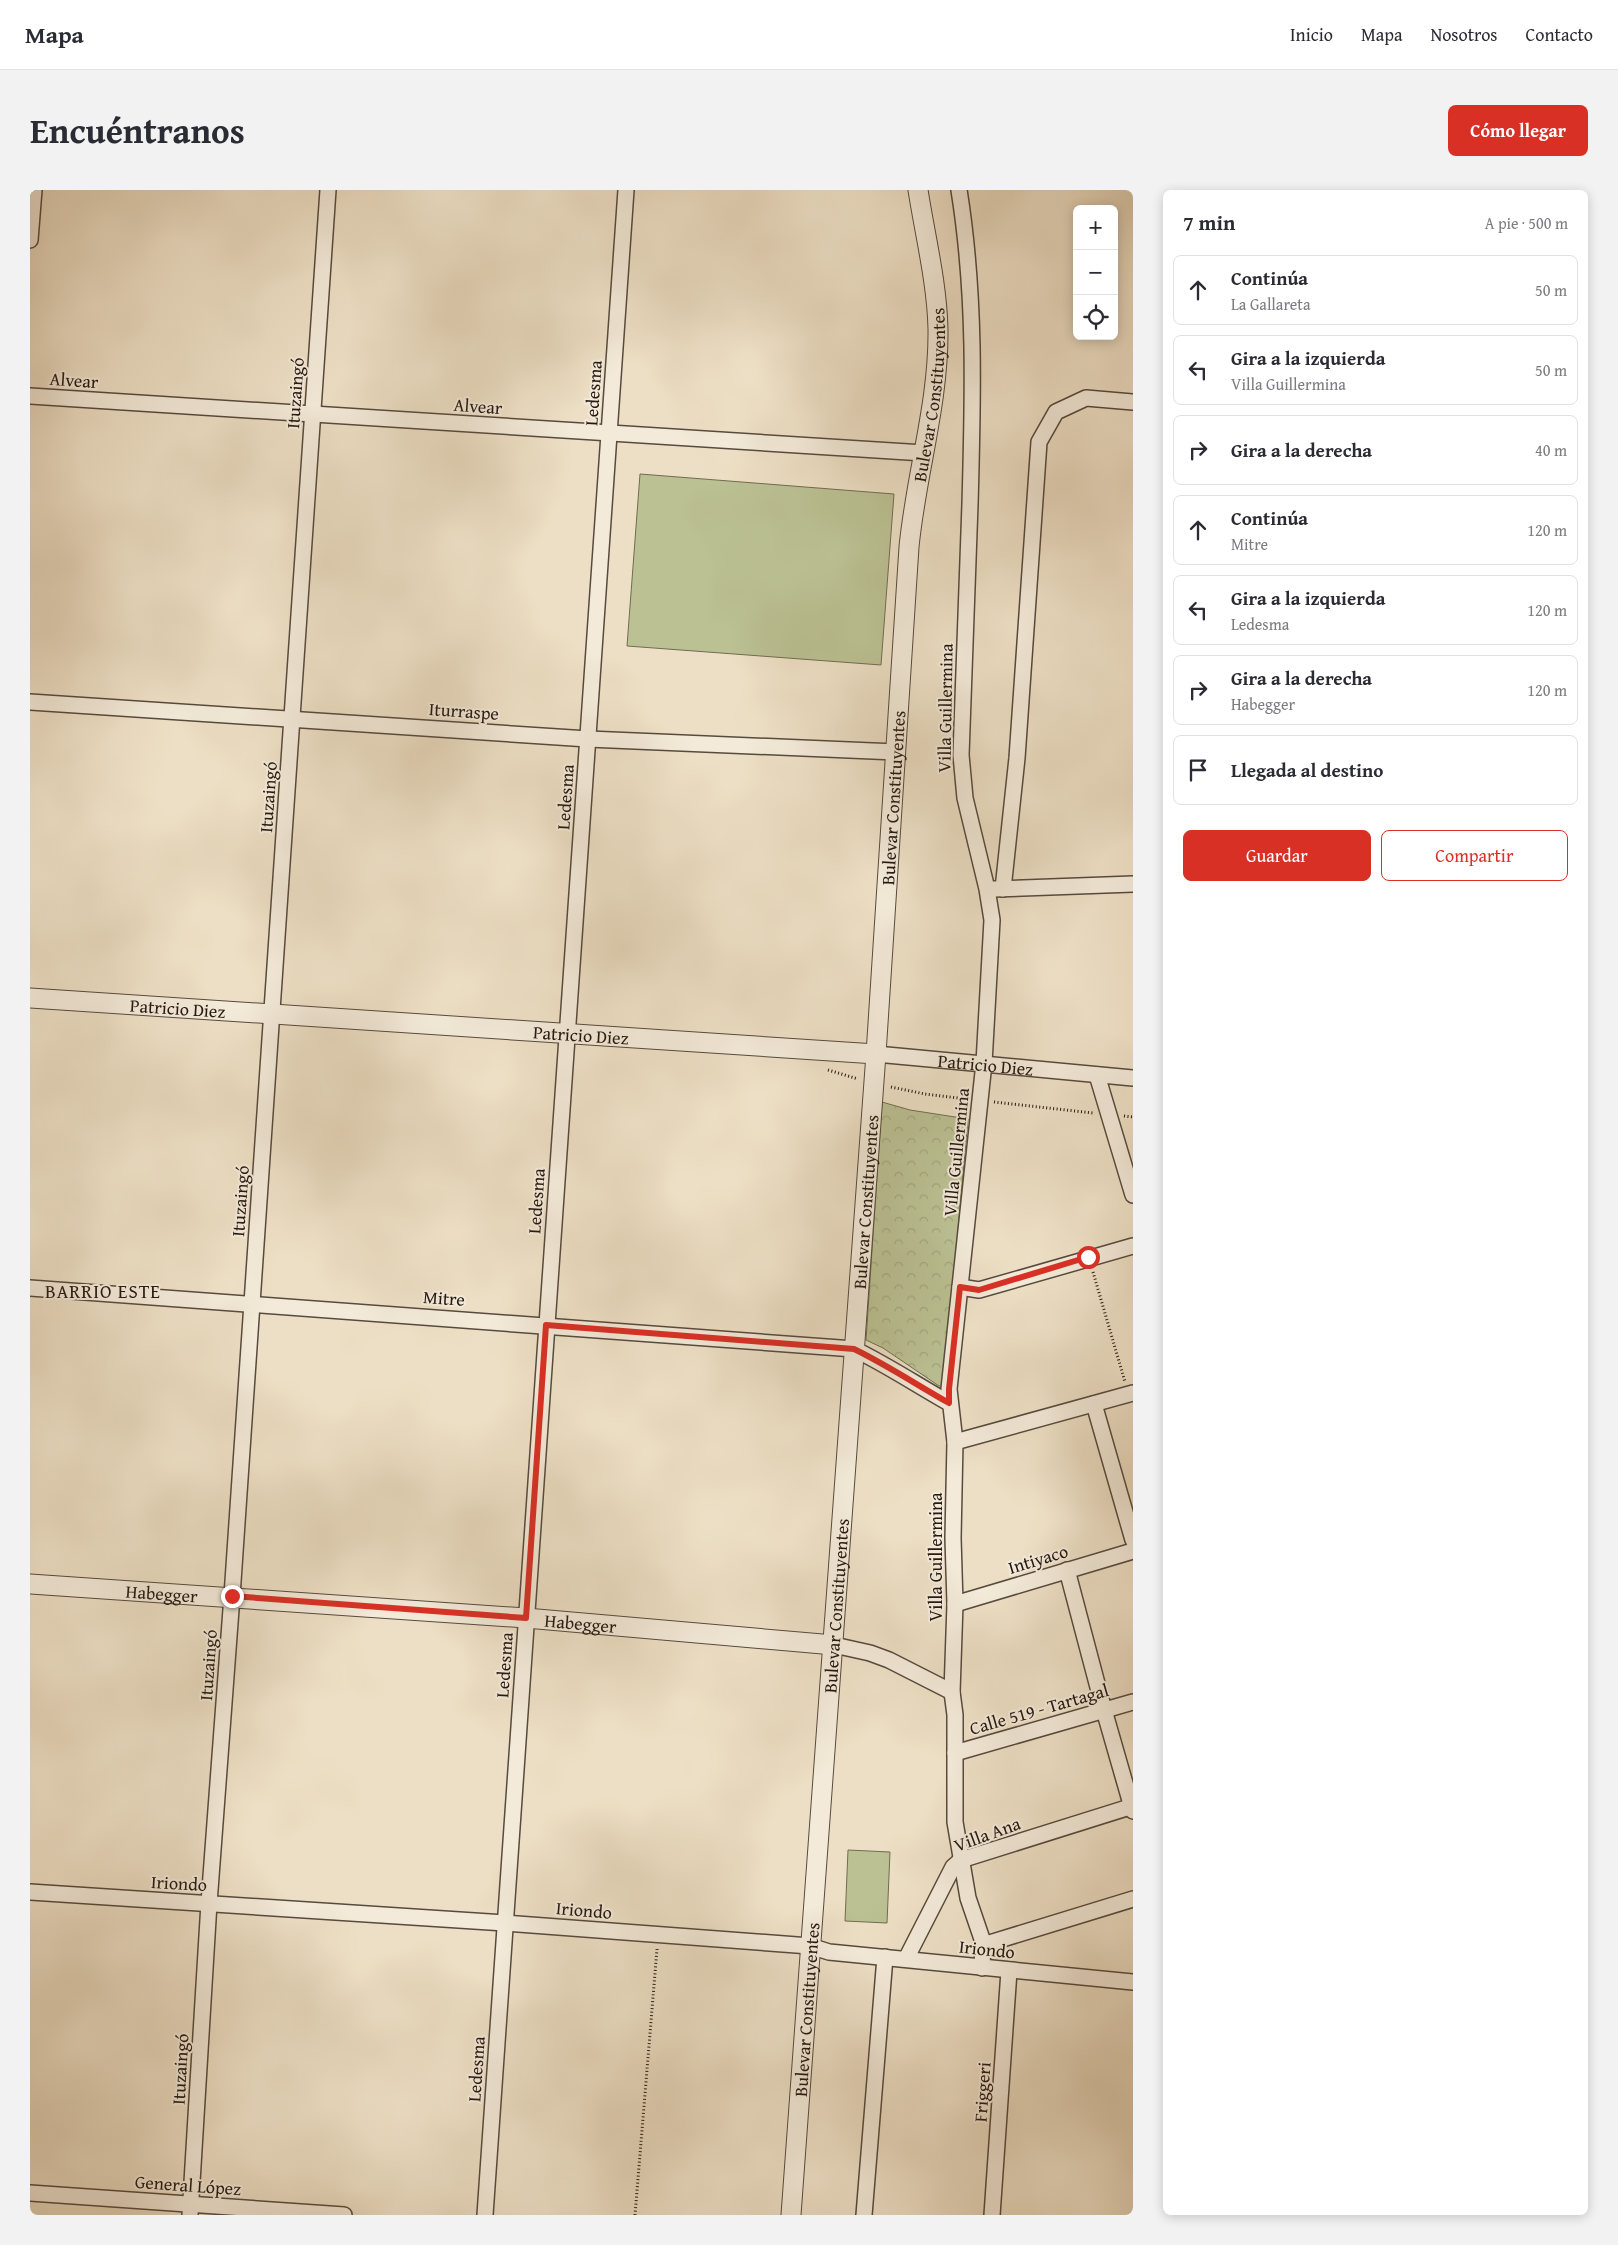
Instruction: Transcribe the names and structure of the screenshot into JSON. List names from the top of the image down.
{
  "streets": {
    "street": [
      "Alvear",
      "Ituzaingó",
      "Ledesma",
      "Bulevar Constituyentes",
      "Villa Guillermina",
      "Iturraspe",
      "Patricio Diez",
      "Mitre",
      "Intiyaco",
      "Habegger",
      "Calle 519 - Tartagal",
      "Villa Ana",
      "Iriondo",
      "Friggeri",
      "General López"
    ]
  },
  "crossings": [
    ["Alvear", "Ituzaingó"],
    ["Alvear", "Ledesma"],
    ["Alvear", "Bulevar Constituyentes"],
    ["Ituzaingó", "Iturraspe"],
    ["Ituzaingó", "Patricio Diez"],
    ["Ituzaingó", "Mitre"],
    ["Ituzaingó", "Habegger"],
    ["Ituzaingó", "Iriondo"],
    ["Ituzaingó", "General López"],
    ["Ledesma", "Iturraspe"],
    ["Ledesma", "Patricio Diez"],
    ["Ledesma", "Mitre"],
    ["Ledesma", "Habegger"],
    ["Ledesma", "Iriondo"],
    ["Bulevar Constituyentes", "Iturraspe"],
    ["Bulevar Constituyentes", "Patricio Diez"],
    ["Bulevar Constituyentes", "Mitre"],
    ["Bulevar Constituyentes", "Habegger"],
    ["Bulevar Constituyentes", "Iriondo"],
    ["Villa Guillermina", "Patricio Diez"],
    ["Villa Guillermina", "Intiyaco"],
    ["Villa Guillermina", "Calle 519 - Tartagal"],
    ["Villa Guillermina", "Villa Ana"],
    ["Villa Guillermina", "Iriondo"],
    ["Villa Ana", "Iriondo"],
    ["Iriondo", "Friggeri"]
  ],
  "districts": ["BARRIO ESTE"],
  "page": {
    "header": "Mapa",
    "nav": [
      "Inicio",
      "Mapa",
      "Nosotros",
      "Contacto"
    ],
    "title": "Encuéntranos",
    "buttons": [
      "Cómo llegar",
      ["Guardar", "Compartir"]
    ],
    "heading": ["7 min", "A pie · 500 m"],
    "map_buttons": ["+", "−"],
    "list": [
      ["Continúa", "La Gallareta", "50 m"],
      ["Gira a la izquierda", "Villa Guillermina", "50 m"],
      ["Gira a la derecha", "40 m"],
      ["Continúa", "Mitre", "120 m"],
      ["Gira a la izquierda", "Ledesma", "120 m"],
      ["Gira a la derecha", "Habegger", "120 m"],
      "Llegada al destino"
    ]
  }
}
